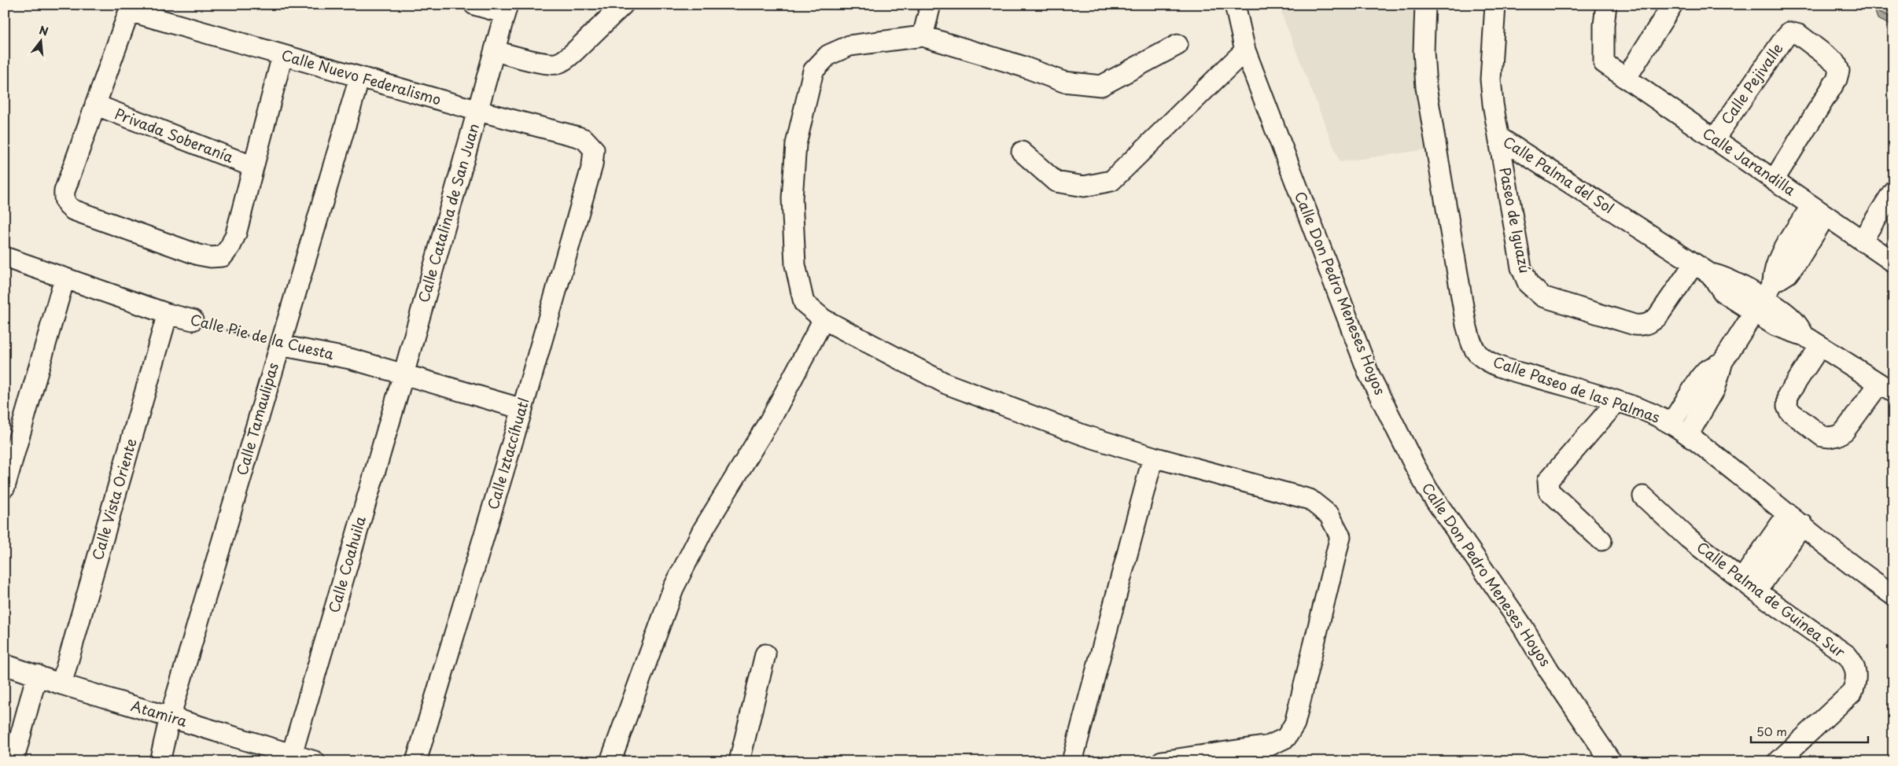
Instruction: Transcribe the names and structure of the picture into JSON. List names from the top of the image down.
{
  "streets": {
    "street": [
      "Calle Nuevo Federalismo",
      "Calle Pejivalle",
      "Privada Soberanía",
      "Calle Jarandilla",
      "Calle Palma del Sol",
      "Calle Catalina de San Juan",
      "Paseo de Iguazú",
      "Calle Don Pedro Meneses Hoyos",
      "Calle Pie de la Cuesta",
      "Calle Paseo de las Palmas",
      "Calle Tamaulipas",
      "Calle Iztaccíhuatl",
      "Calle Vista Oriente",
      "Calle Coahuila",
      "Calle Palma de Guinea Sur",
      "Atamira"
    ]
  },
  "crossings": [
    ["Calle Nuevo Federalismo", "Calle Catalina de San Juan"],
    ["Calle Nuevo Federalismo", "Calle Tamaulipas"],
    ["Calle Nuevo Federalismo", "Calle Iztaccíhuatl"],
    ["Calle Pejivalle", "Calle Jarandilla"],
    ["Calle Palma del Sol", "Paseo de Iguazú"],
    ["Calle Catalina de San Juan", "Calle Pie de la Cuesta"],
    ["Calle Catalina de San Juan", "Calle Coahuila"],
    ["Calle Pie de la Cuesta", "Calle Tamaulipas"],
    ["Calle Pie de la Cuesta", "Calle Iztaccíhuatl"],
    ["Calle Pie de la Cuesta", "Calle Vista Oriente"],
    ["Calle Pie de la Cuesta", "Calle Coahuila"],
    ["Calle Tamaulipas", "Atamira"],
    ["Calle Vista Oriente", "Atamira"],
    ["Calle Coahuila", "Atamira"]
  ],
  "scale_bar": "50 m",
  "north": "top"
}
